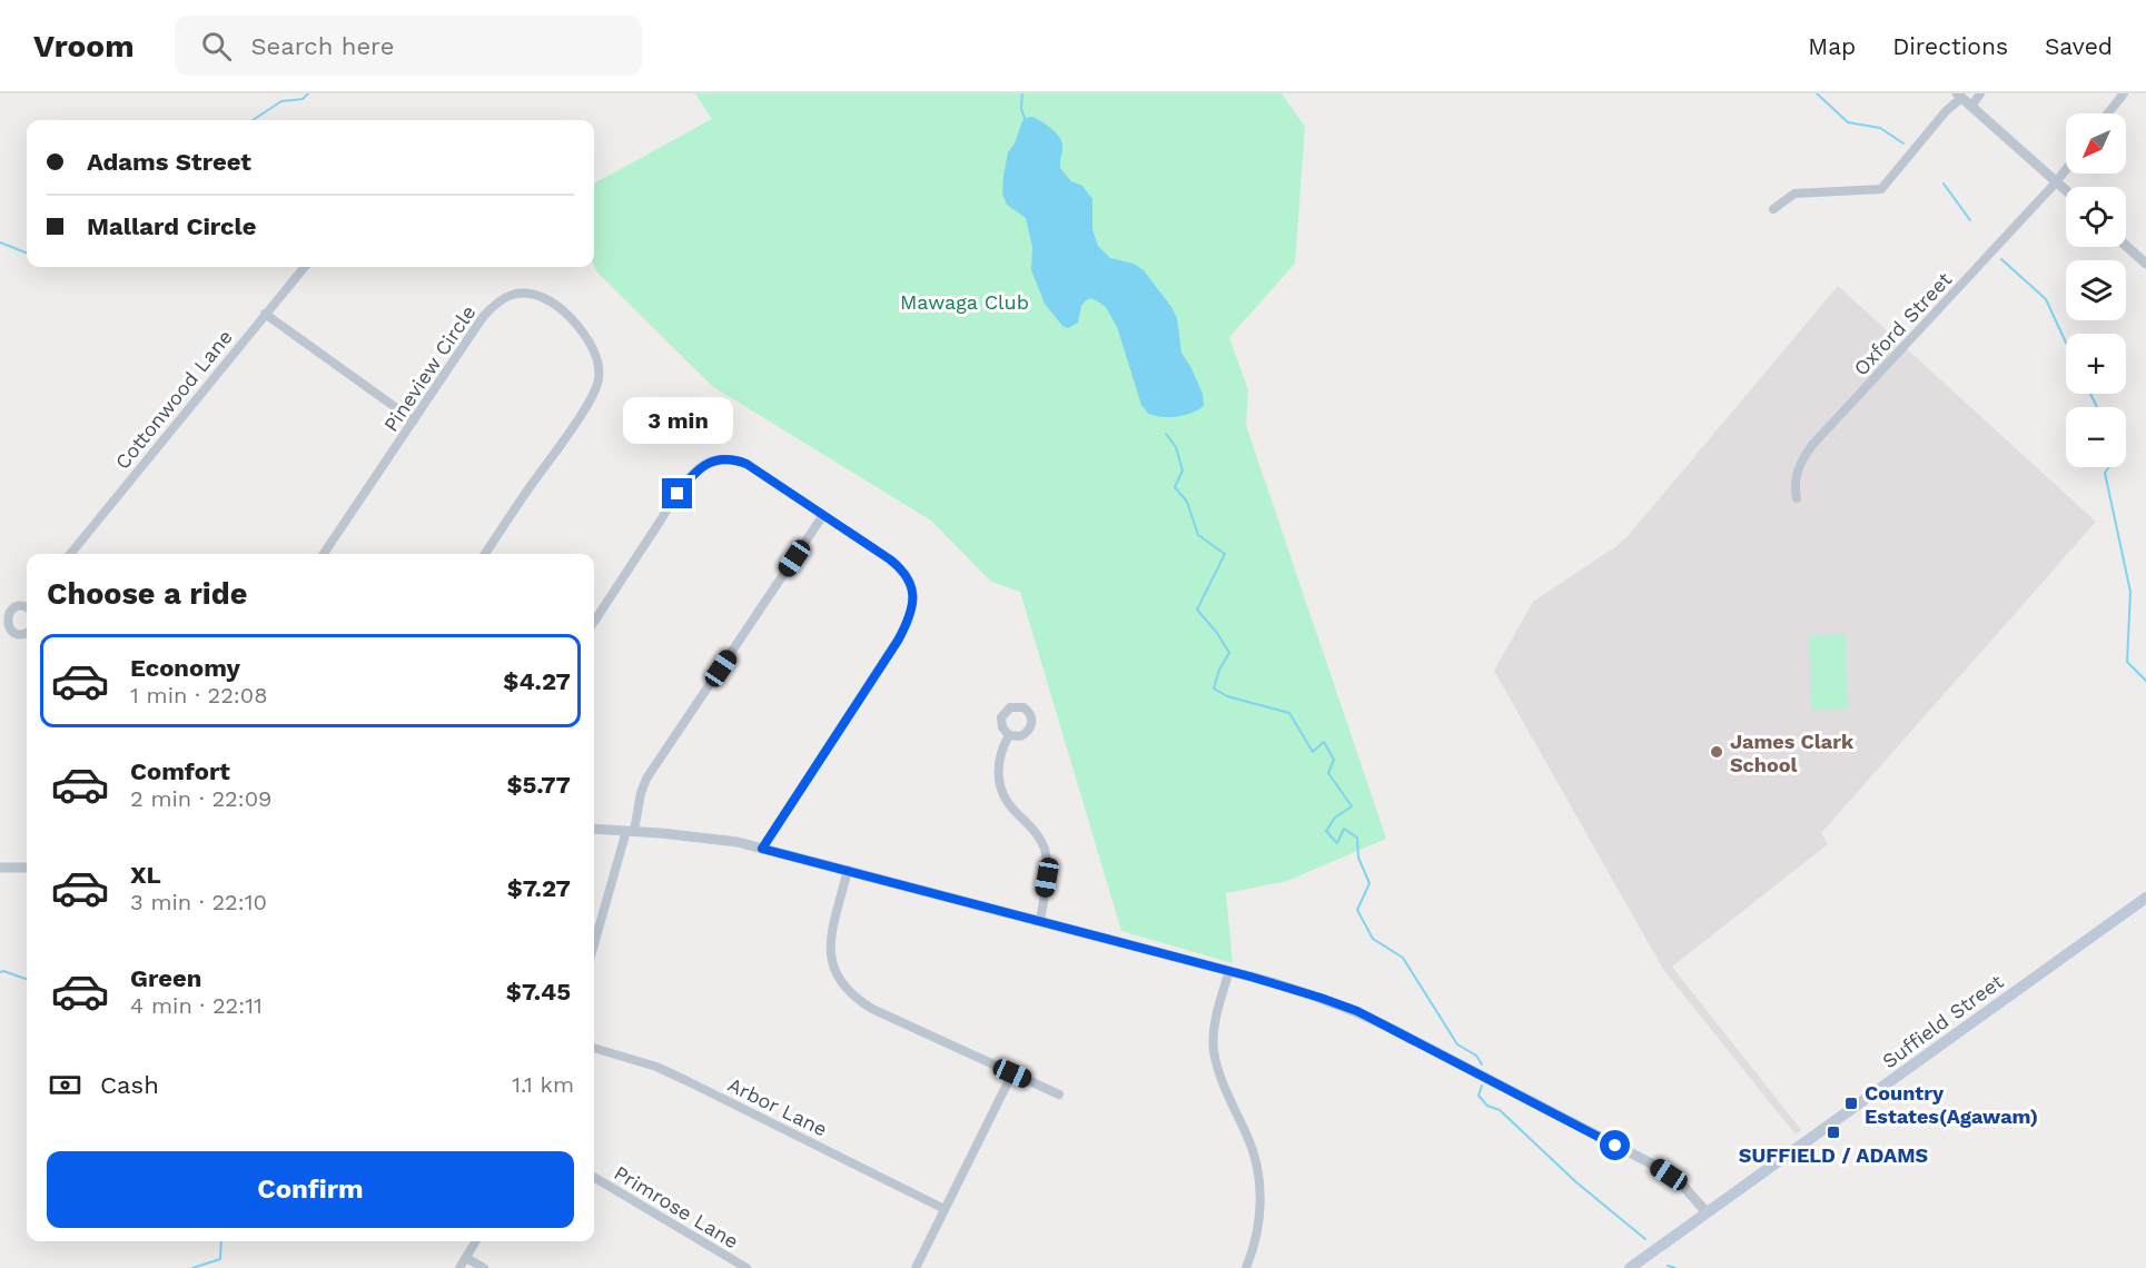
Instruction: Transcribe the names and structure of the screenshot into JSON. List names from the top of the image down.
{
  "streets": {
    "main road": ["Suffield Street"],
    "street": [
      "Oxford Street",
      "Pineview Circle",
      "Cottonwood Lane",
      "Arbor Lane",
      "Primrose Lane"
    ]
  },
  "parks": ["Mawaga Club"],
  "places": {
    "other": ["James Clark School"],
    "transit": ["Country Estates(Agawam)", "SUFFIELD / ADAMS"]
  },
  "north": "bottom left",
  "page": {
    "header": "Vroom",
    "search": "Search here",
    "nav": ["Map", "Directions", "Saved"],
    "map_buttons": ["+", "−"],
    "banner": ["Adams Street", "Mallard Circle"],
    "bubble": "3 min",
    "heading": "Choose a ride",
    "list": [
      {
        "name": "Economy",
        "note": "1 min · 22:08",
        "value": "$4.27"
      },
      {
        "name": "Comfort",
        "note": "2 min · 22:09",
        "value": "$5.77"
      },
      {
        "name": "XL",
        "note": "3 min · 22:10",
        "value": "$7.27"
      },
      {
        "name": "Green",
        "note": "4 min · 22:11",
        "value": "$7.45"
      }
    ],
    "pay": ["Cash", "1.1 km"],
    "buttons": "Confirm"
  }
}
